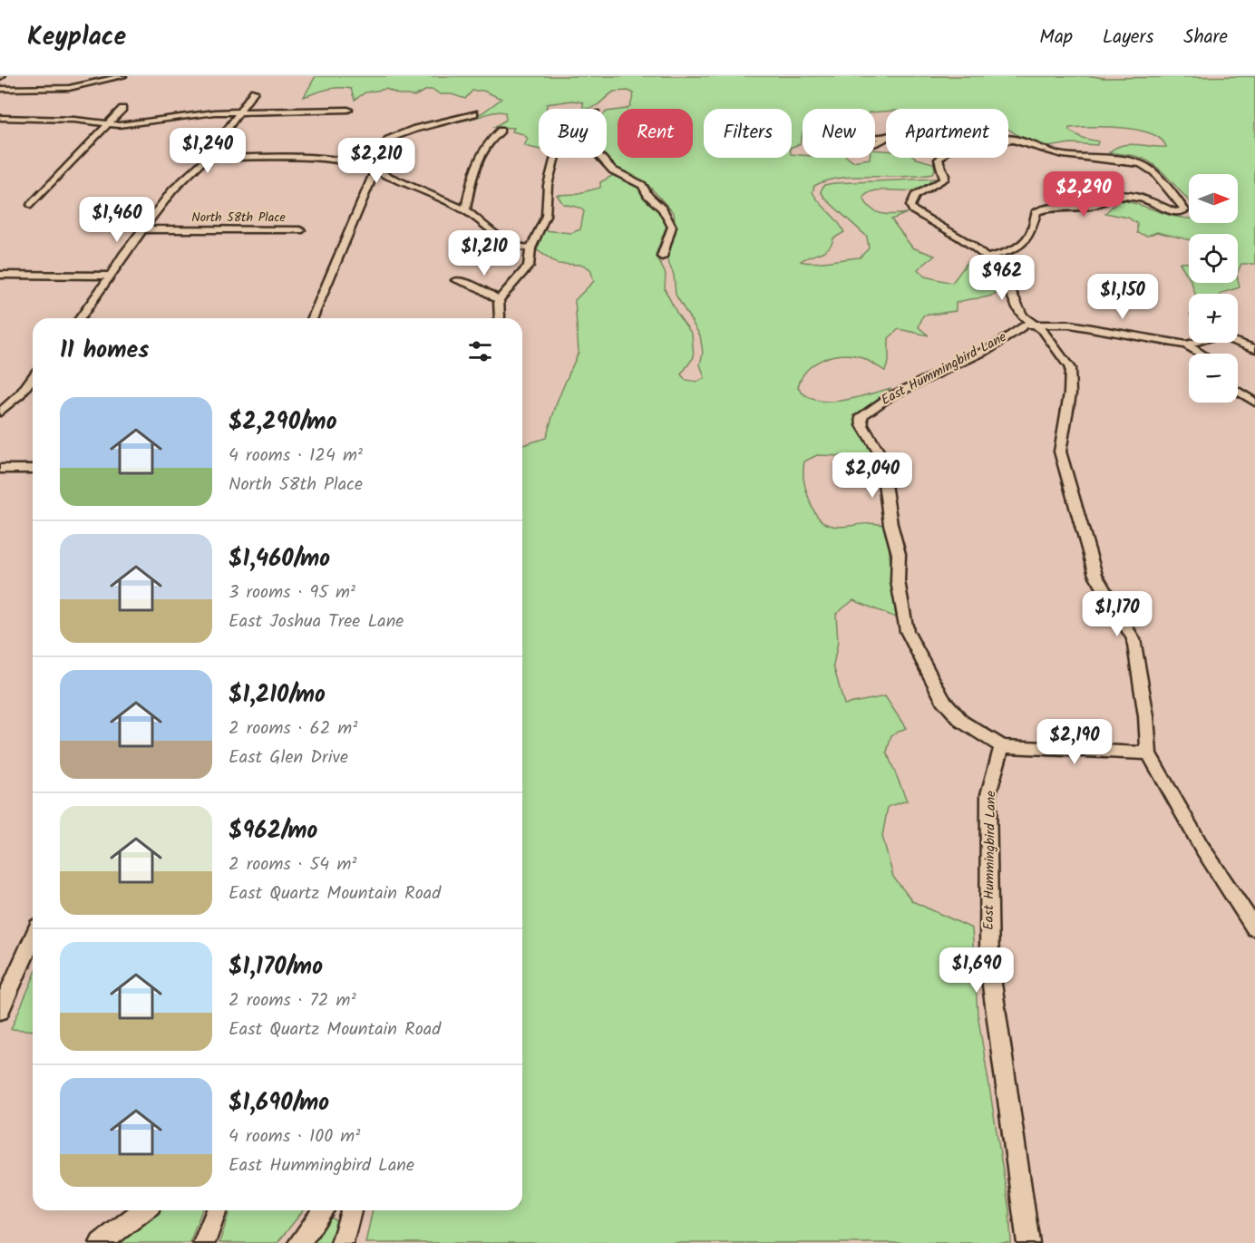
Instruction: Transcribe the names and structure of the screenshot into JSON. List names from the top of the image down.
{
  "streets": {
    "street": ["North 58th Place", "East Hummingbird Lane"]
  },
  "north": "right",
  "page": {
    "header": "Keyplace",
    "nav": ["Map", "Layers", "Share"],
    "chip": [
      "Buy",
      "Rent",
      "Filters",
      "New",
      "Apartment"
    ],
    "price": [
      "$1,240",
      "$2,210",
      "$2,290",
      "$1,460",
      "$1,210",
      "$962",
      "$1,150",
      "$2,040",
      "$1,170",
      "$2,190",
      "$1,690"
    ],
    "map_buttons": ["+", "−"],
    "heading": "11 homes",
    "list": [
      {
        "name": "$2,290/mo",
        "note": "4 rooms · 124 m² · North 58th Place"
      },
      {
        "name": "$1,460/mo",
        "note": "3 rooms · 95 m² · East Joshua Tree Lane"
      },
      {
        "name": "$1,210/mo",
        "note": "2 rooms · 62 m² · East Glen Drive"
      },
      {
        "name": "$962/mo",
        "note": "2 rooms · 54 m² · East Quartz Mountain Road"
      },
      {
        "name": "$1,170/mo",
        "note": "2 rooms · 72 m² · East Quartz Mountain Road"
      },
      {
        "name": "$1,690/mo",
        "note": "4 rooms · 100 m² · East Hummingbird Lane"
      }
    ]
  }
}
